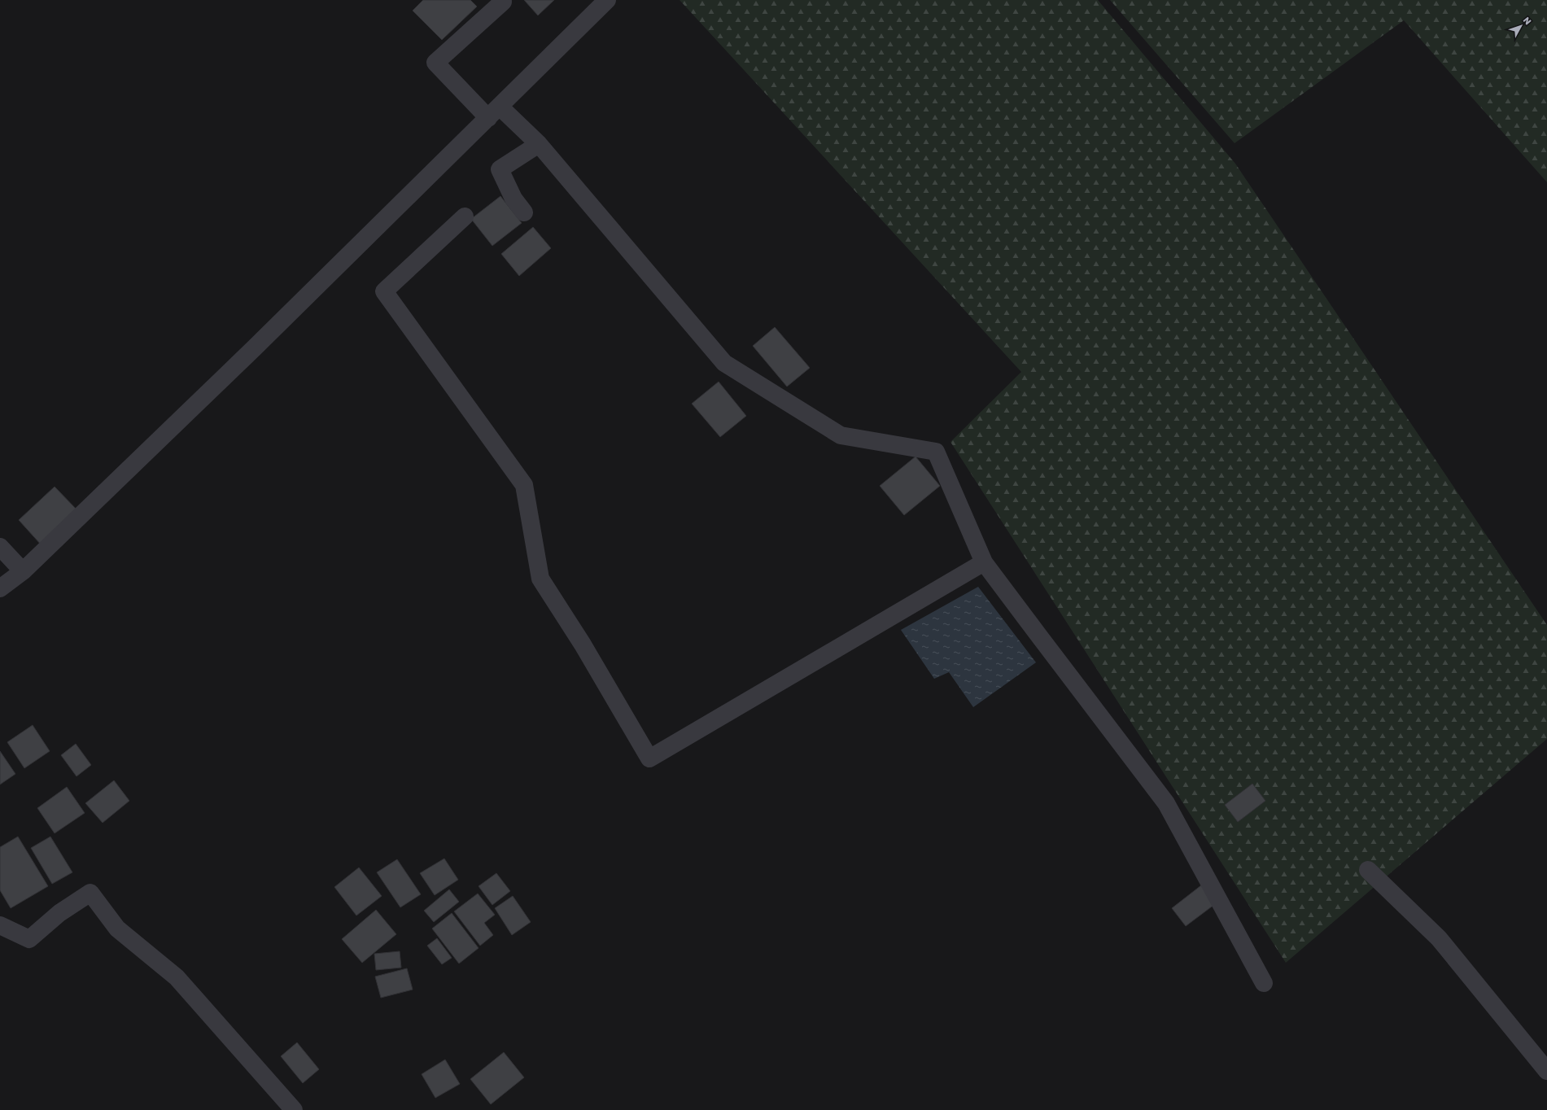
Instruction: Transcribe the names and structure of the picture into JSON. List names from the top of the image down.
{
  "north": "top right"
}
